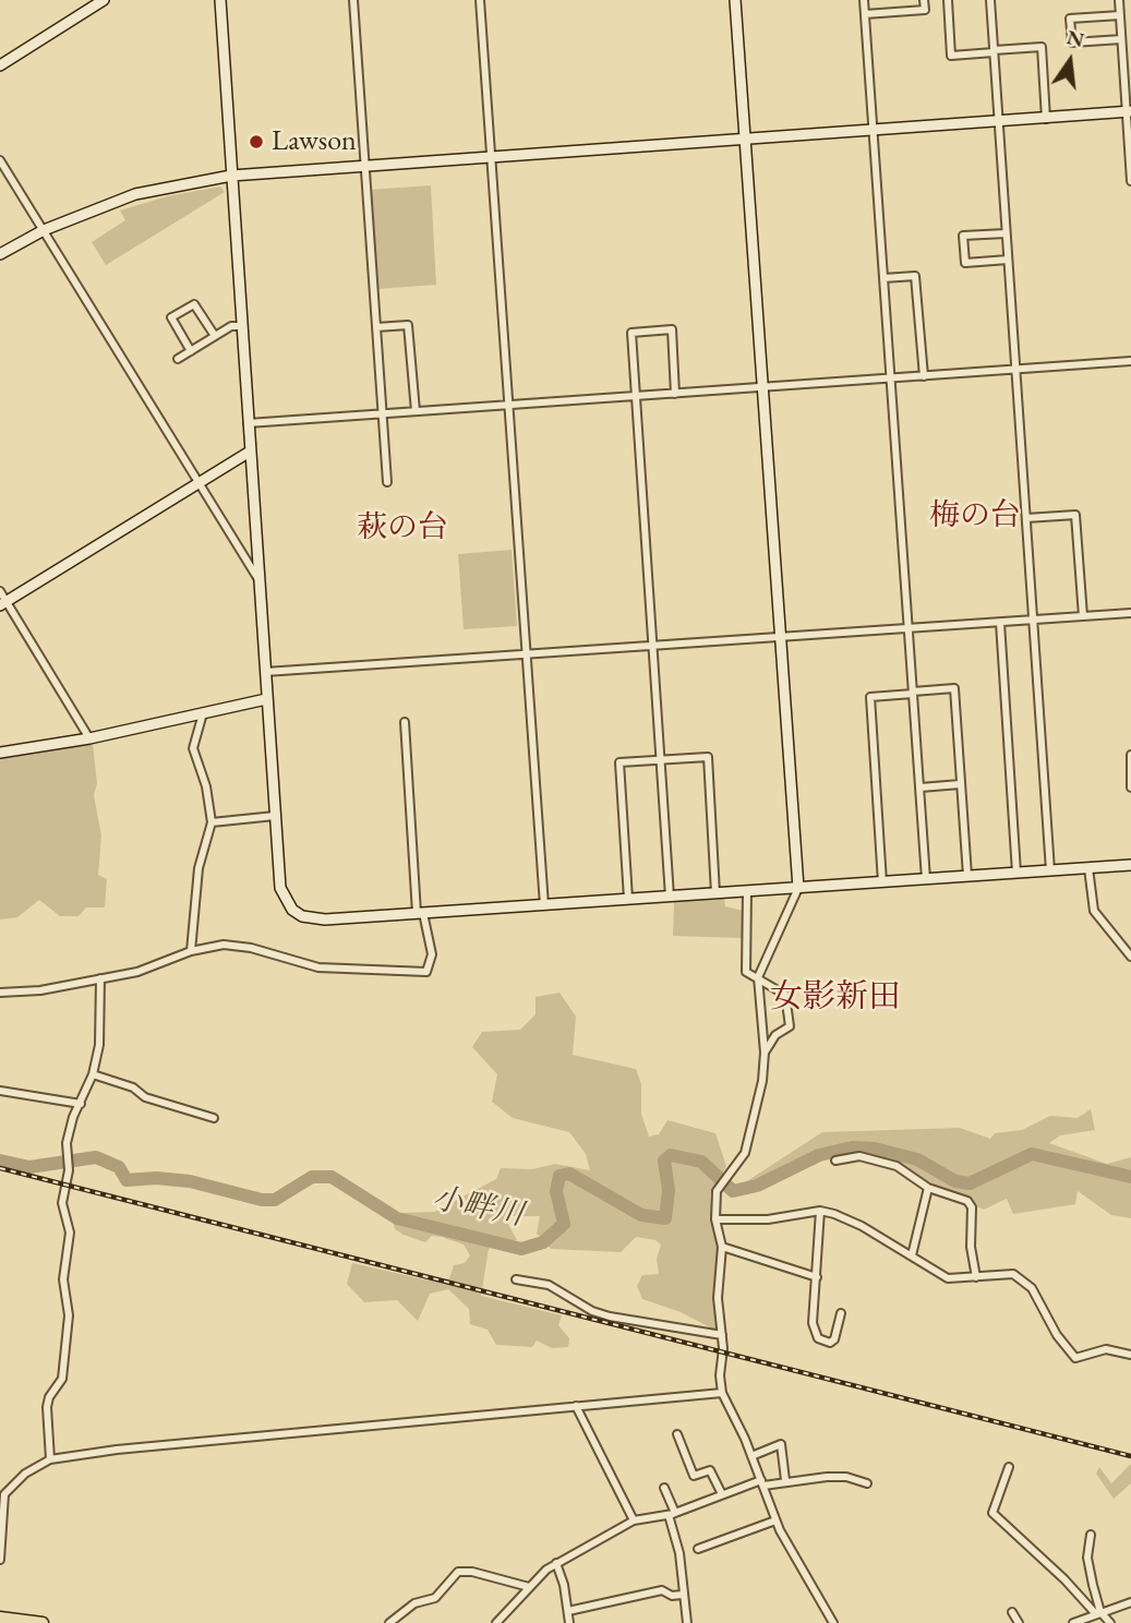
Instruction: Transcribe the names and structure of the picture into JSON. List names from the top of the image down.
{
  "districts": ["梅の台", "萩の台", "女影新田"],
  "water": ["小畔川"],
  "places": ["Lawson"],
  "north": "top"
}
